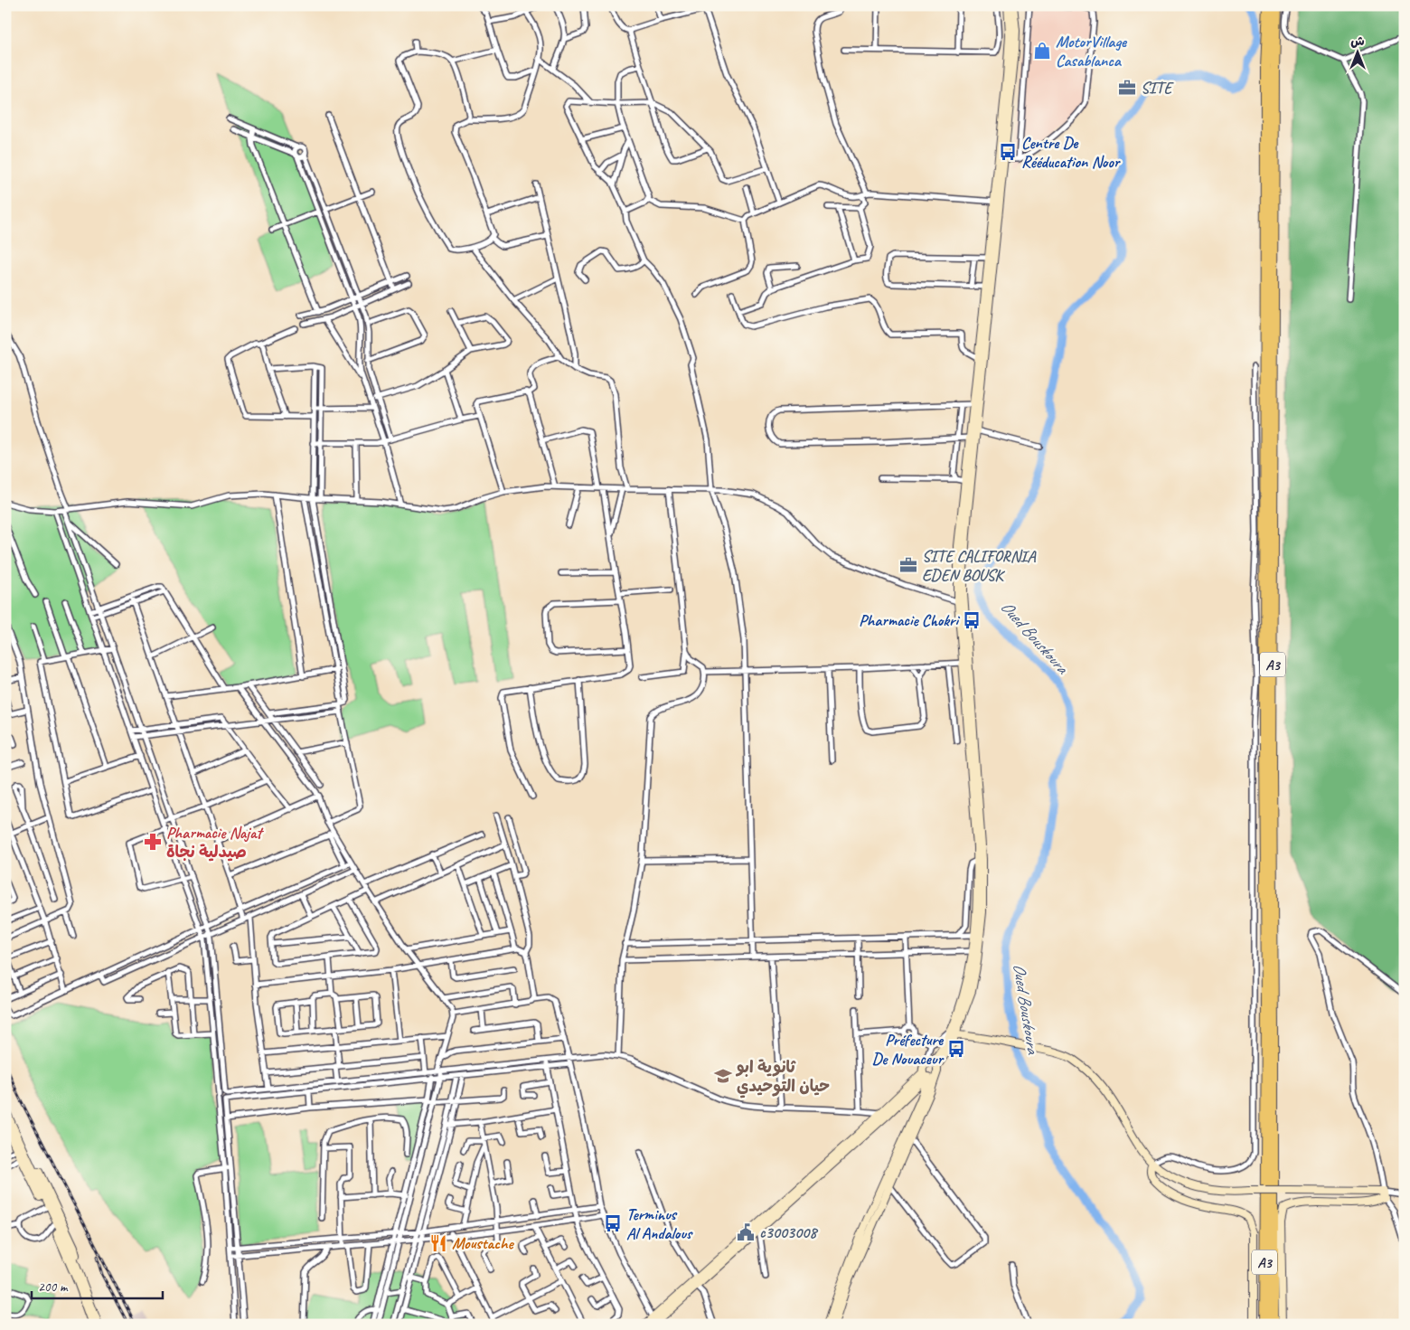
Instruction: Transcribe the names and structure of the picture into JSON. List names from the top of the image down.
{
  "streets": {
    "highway": ["A3"]
  },
  "water": ["Oued Bouskoura"],
  "places": {
    "shop": ["MotorVillage Casablanca"],
    "office": ["SITE", "SITE CALIFORNIA EDEN BOUSK"],
    "bus stop": [
      "Centre De Rééducation Noor",
      "Pharmacie Chokri",
      "Préfecture De Nouaceur",
      "Terminus Al Andalous"
    ],
    "pharmacy": ["Pharmacie Najat صيدلية نجاة"],
    "school or university": ["ثانوية ابو حيان التوحيدي"],
    "public building": ["c3003008"],
    "restaurant": ["Moustache"]
  },
  "scale_bar": "200 m",
  "north": "top"
}
